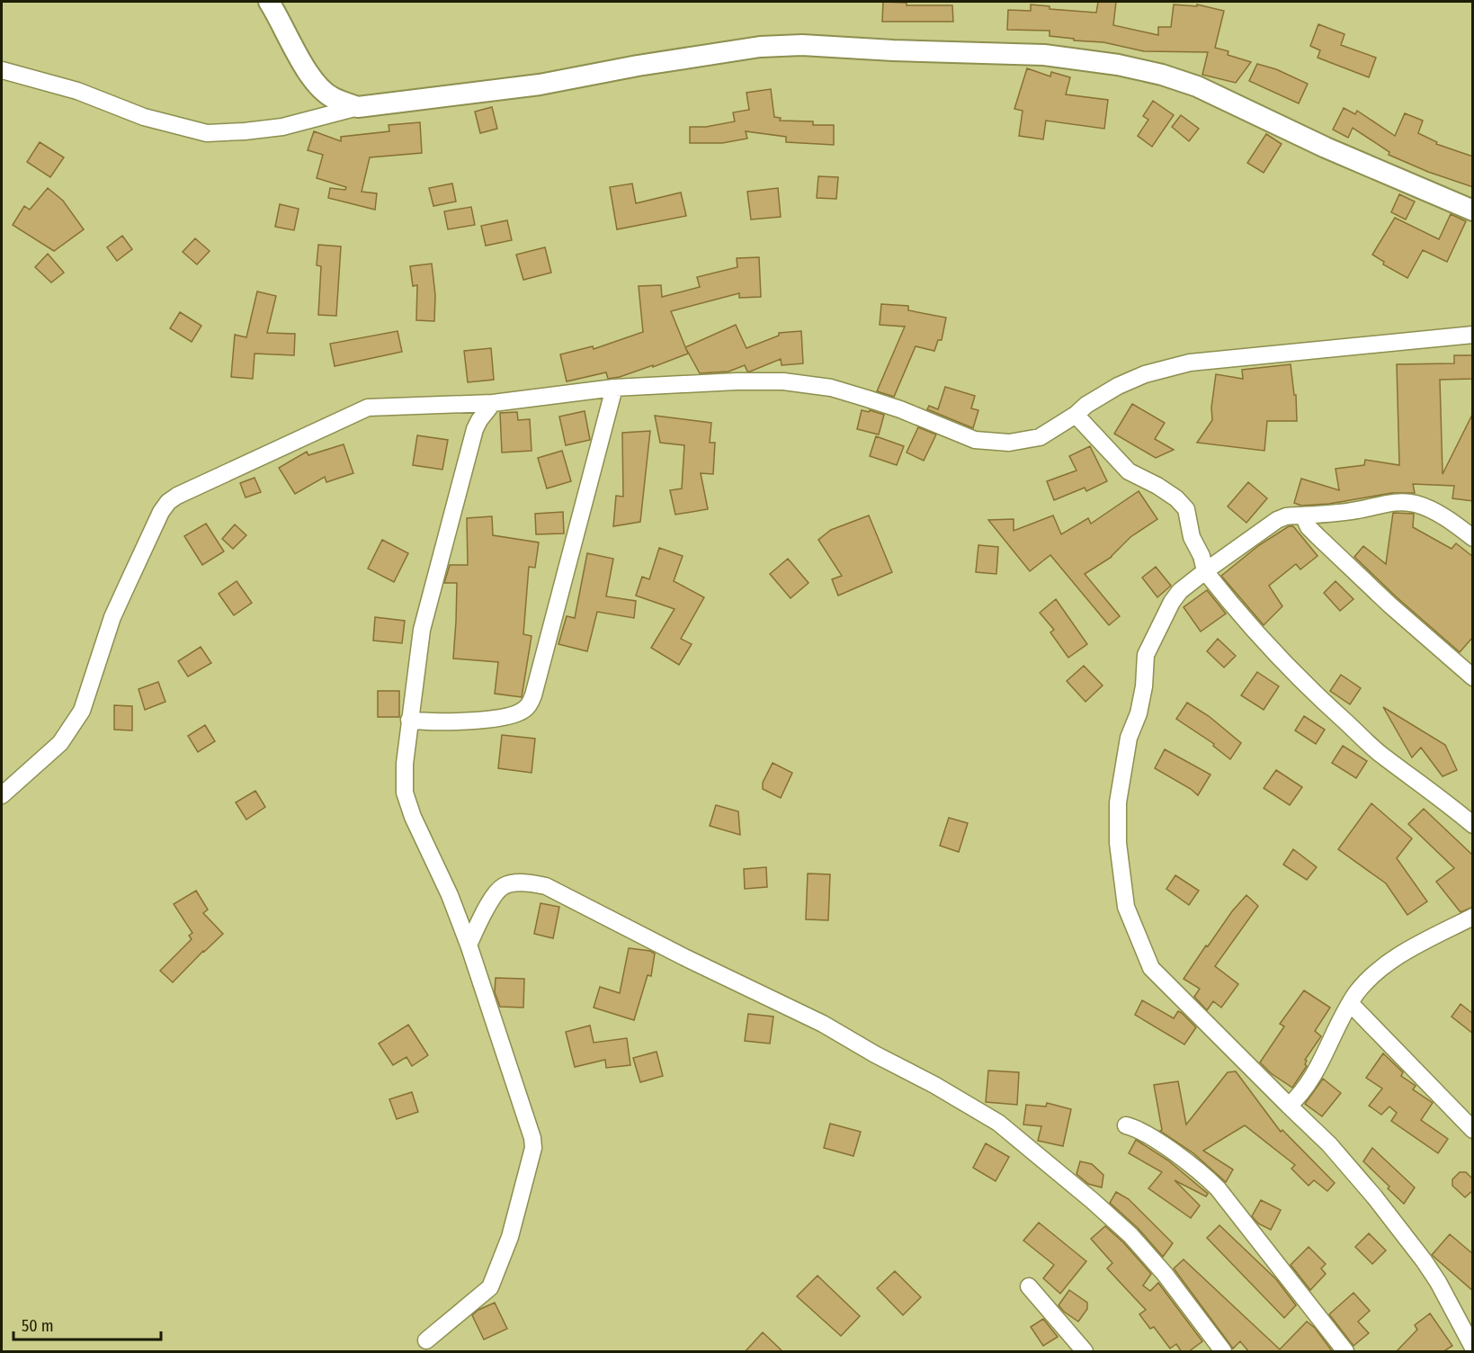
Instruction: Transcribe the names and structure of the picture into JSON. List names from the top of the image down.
{
  "scale_bar": "50 m"
}
